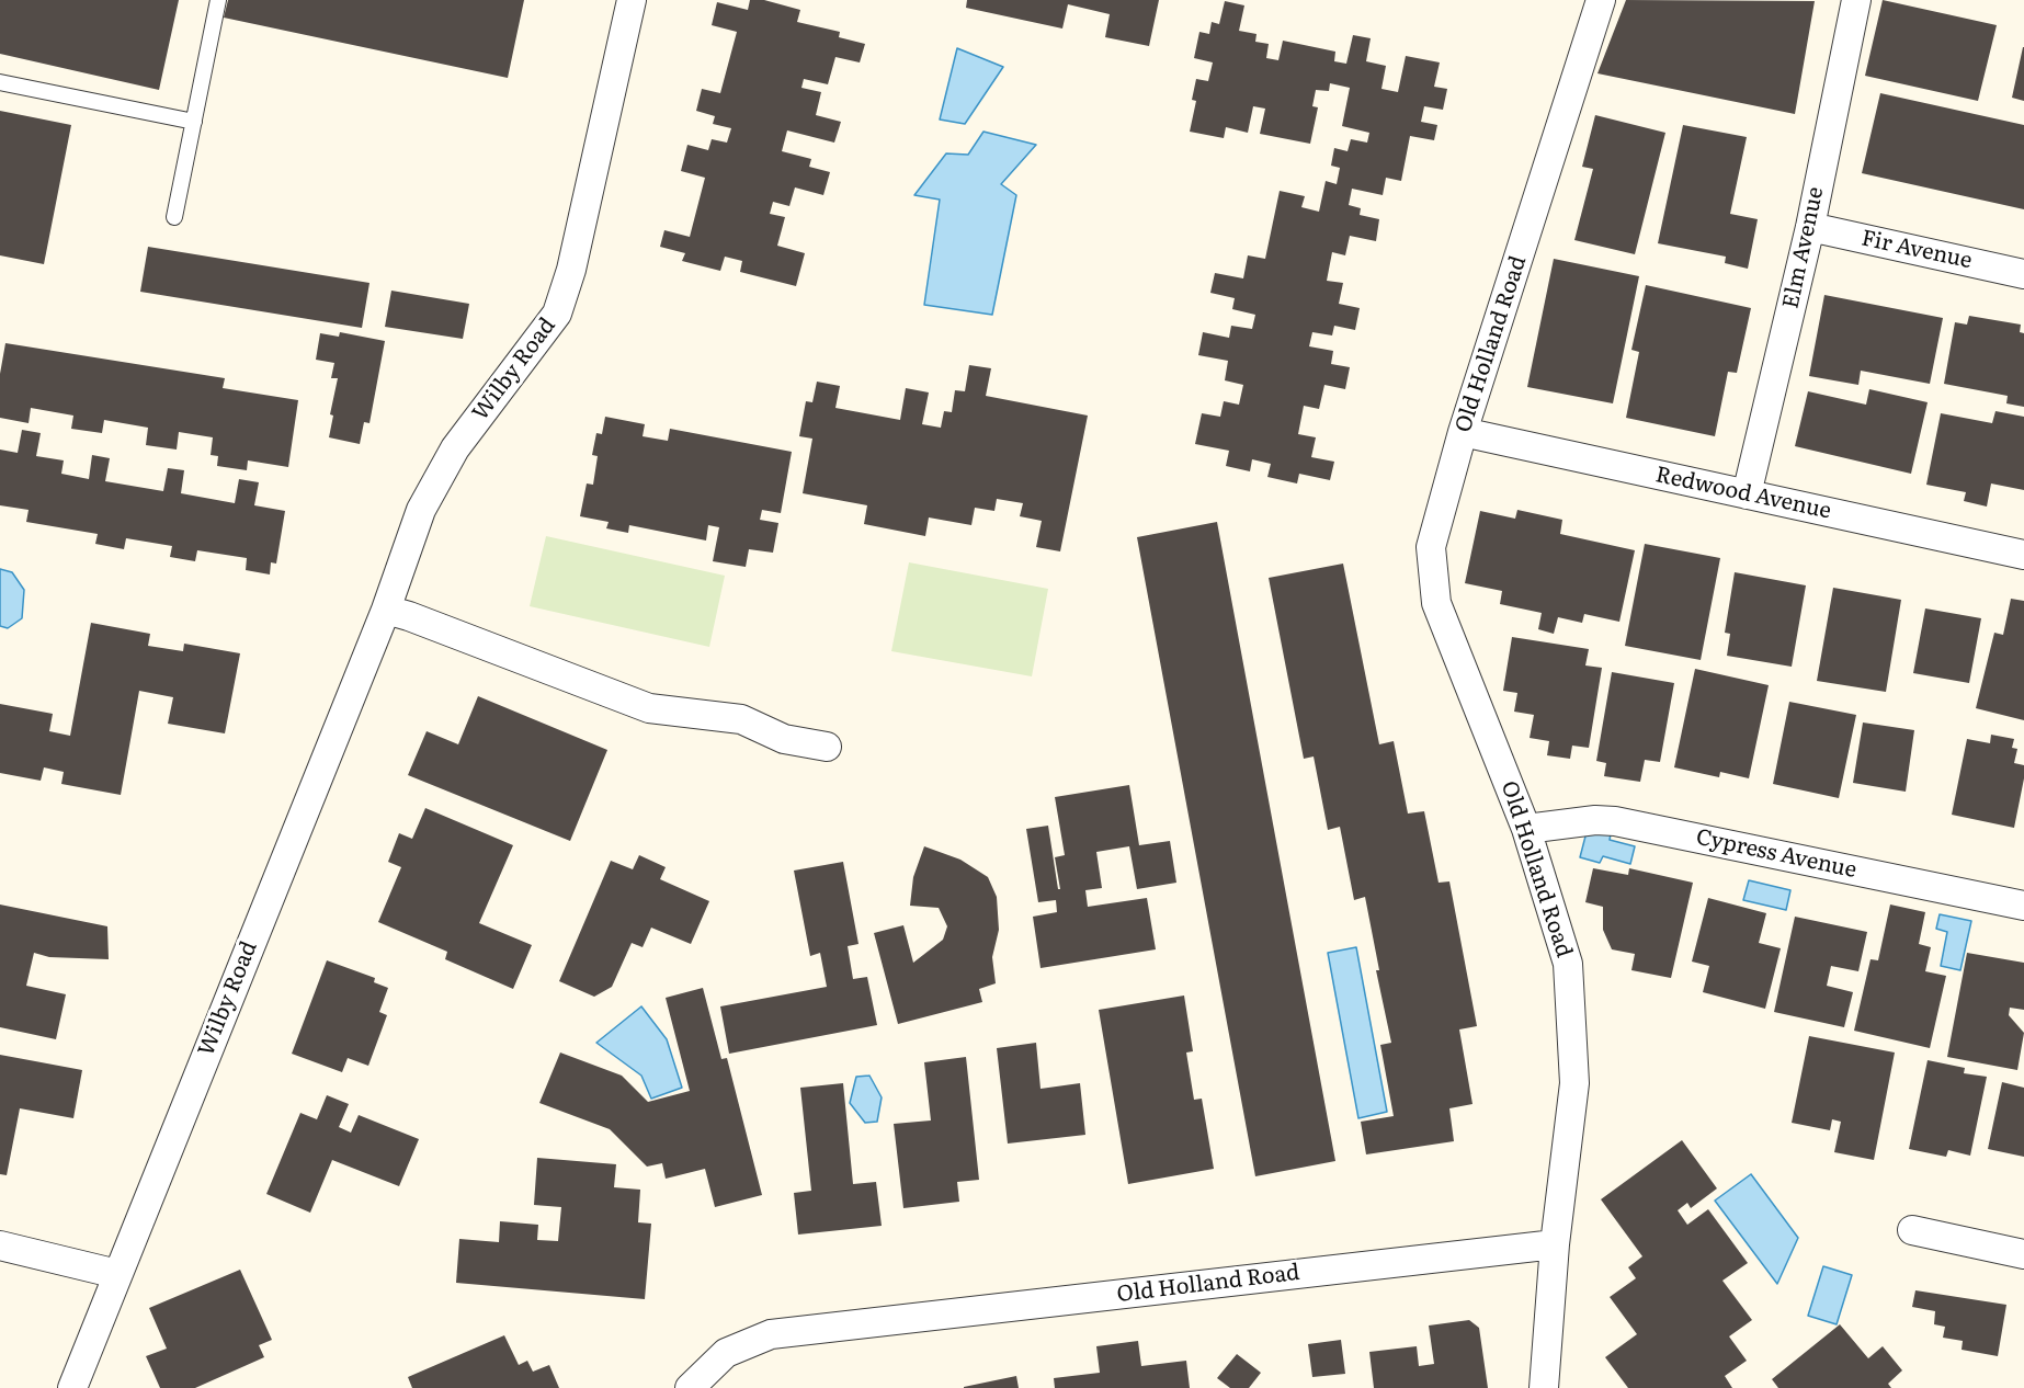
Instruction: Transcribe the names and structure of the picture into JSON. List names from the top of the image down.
{
  "streets": {
    "street": [
      "Elm Avenue",
      "Fir Avenue",
      "Old Holland Road",
      "Wilby Road",
      "Redwood Avenue",
      "Cypress Avenue"
    ]
  },
  "crossings": [
    ["Elm Avenue", "Fir Avenue"],
    ["Elm Avenue", "Redwood Avenue"],
    ["Old Holland Road", "Redwood Avenue"],
    ["Old Holland Road", "Cypress Avenue"]
  ]
}
